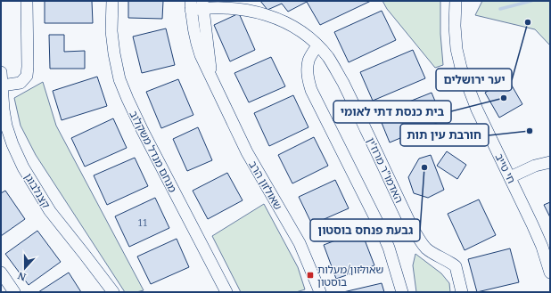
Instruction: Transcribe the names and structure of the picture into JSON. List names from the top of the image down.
{
  "streets": {
    "street": [
      "מנחם מנדל משקלוב",
      "חי טייב",
      "האדמו\"ר מרוז'ין",
      "שאולזון הרב",
      "קצנלבוגן"
    ]
  },
  "crossings": [
    ["האדמו\"ר מרוז'ין", "שאולזון הרב"]
  ],
  "places": {
    "other": [
      "יער ירושלים",
      "בית כנסת דתי לאומי",
      "חורבת עין תות",
      "גבעת פנחס בוסטון"
    ],
    "transit": ["שאולזון/מעלות בוסטון"]
  },
  "house_numbers": ["11"],
  "north": "bottom"
}
